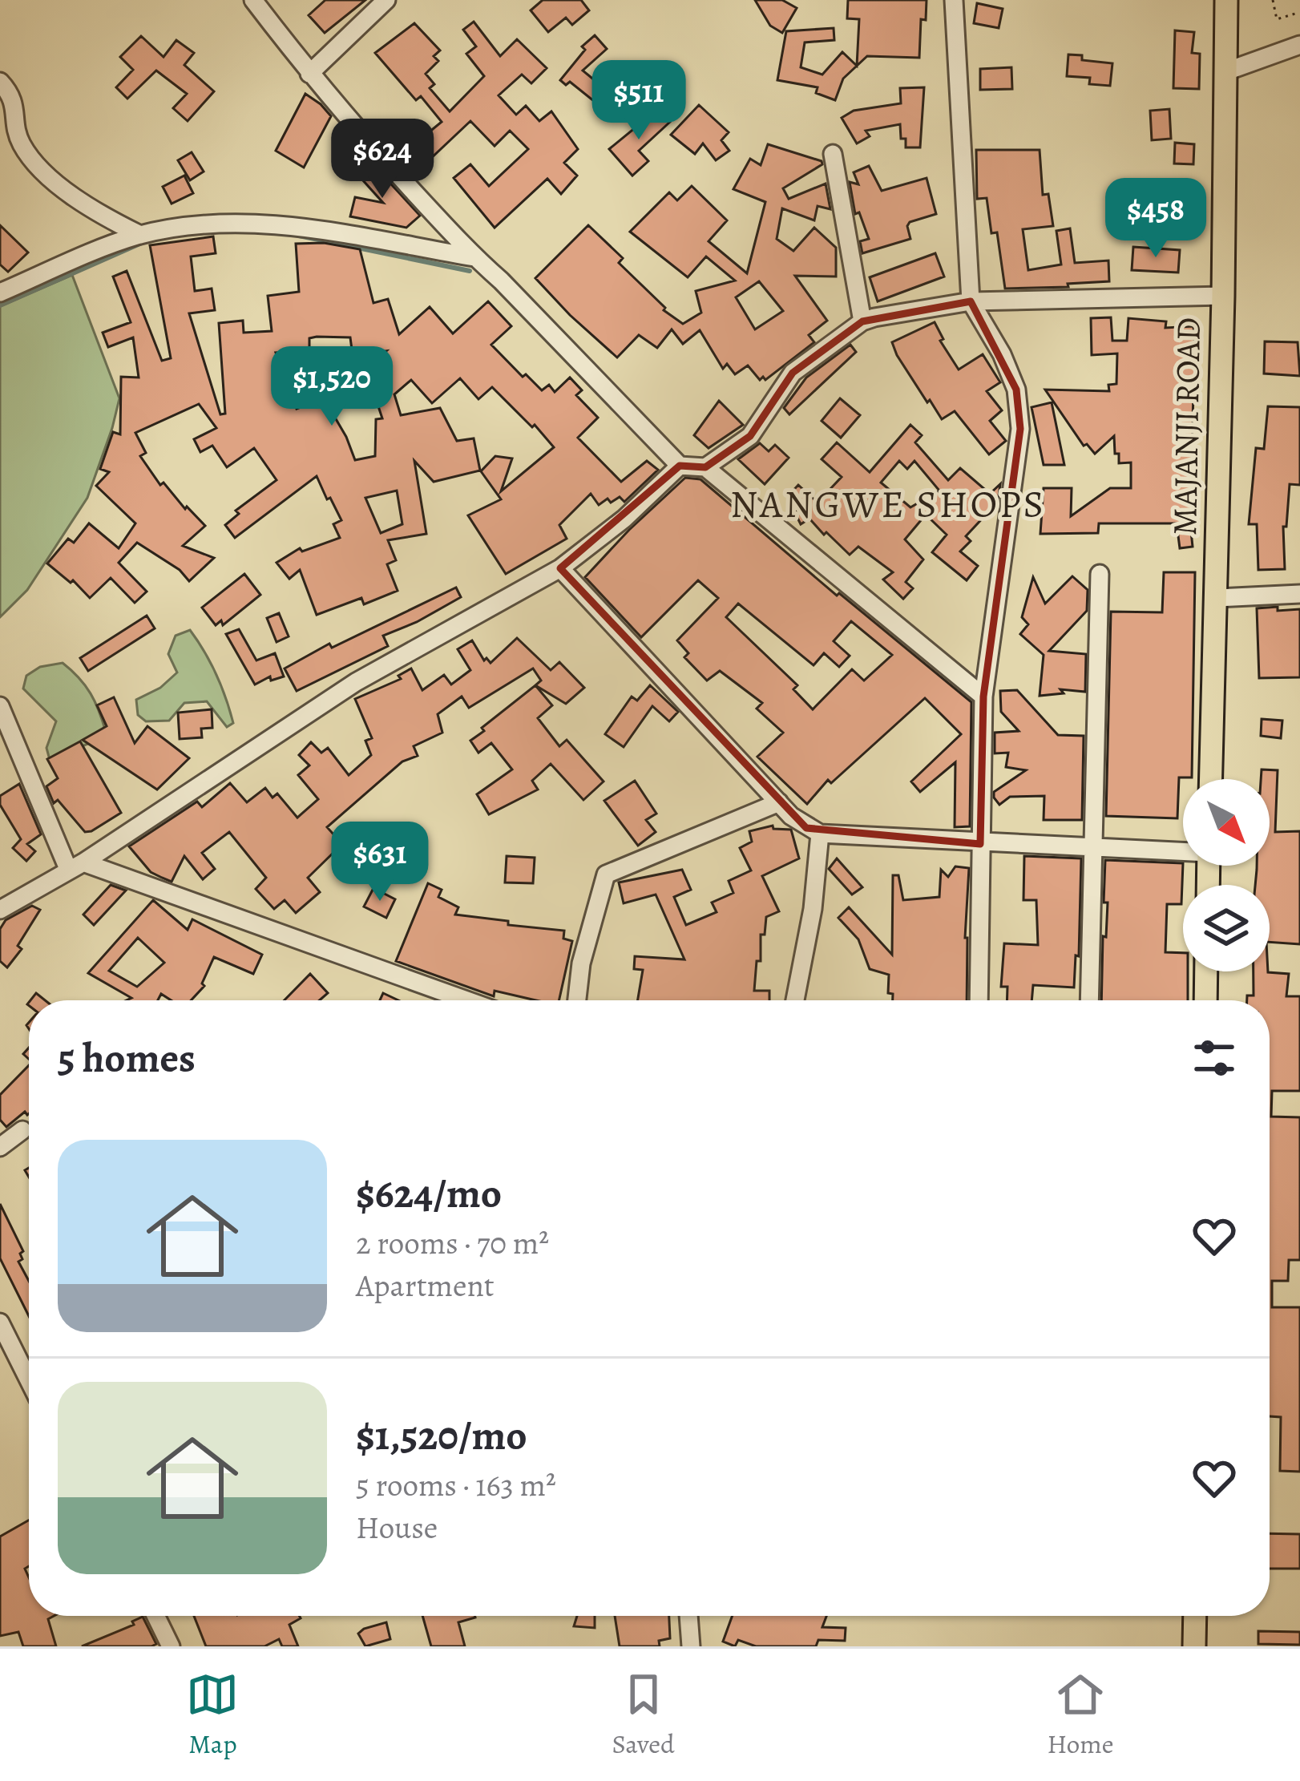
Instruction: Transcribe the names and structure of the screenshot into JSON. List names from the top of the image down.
{
  "streets": {
    "main road": ["MAJANJI ROAD"]
  },
  "districts": ["NANGWE SHOPS"],
  "north": "bottom right",
  "page": {
    "price": [
      "$511",
      "$624",
      "$458",
      "$1,520",
      "$631"
    ],
    "heading": "5 homes",
    "list": [
      {
        "name": "$624/mo",
        "note": "2 rooms · 70 m² · Apartment"
      },
      {
        "name": "$1,520/mo",
        "note": "5 rooms · 163 m² · House"
      }
    ],
    "tabs": ["Map", "Saved", "Home"]
  }
}
